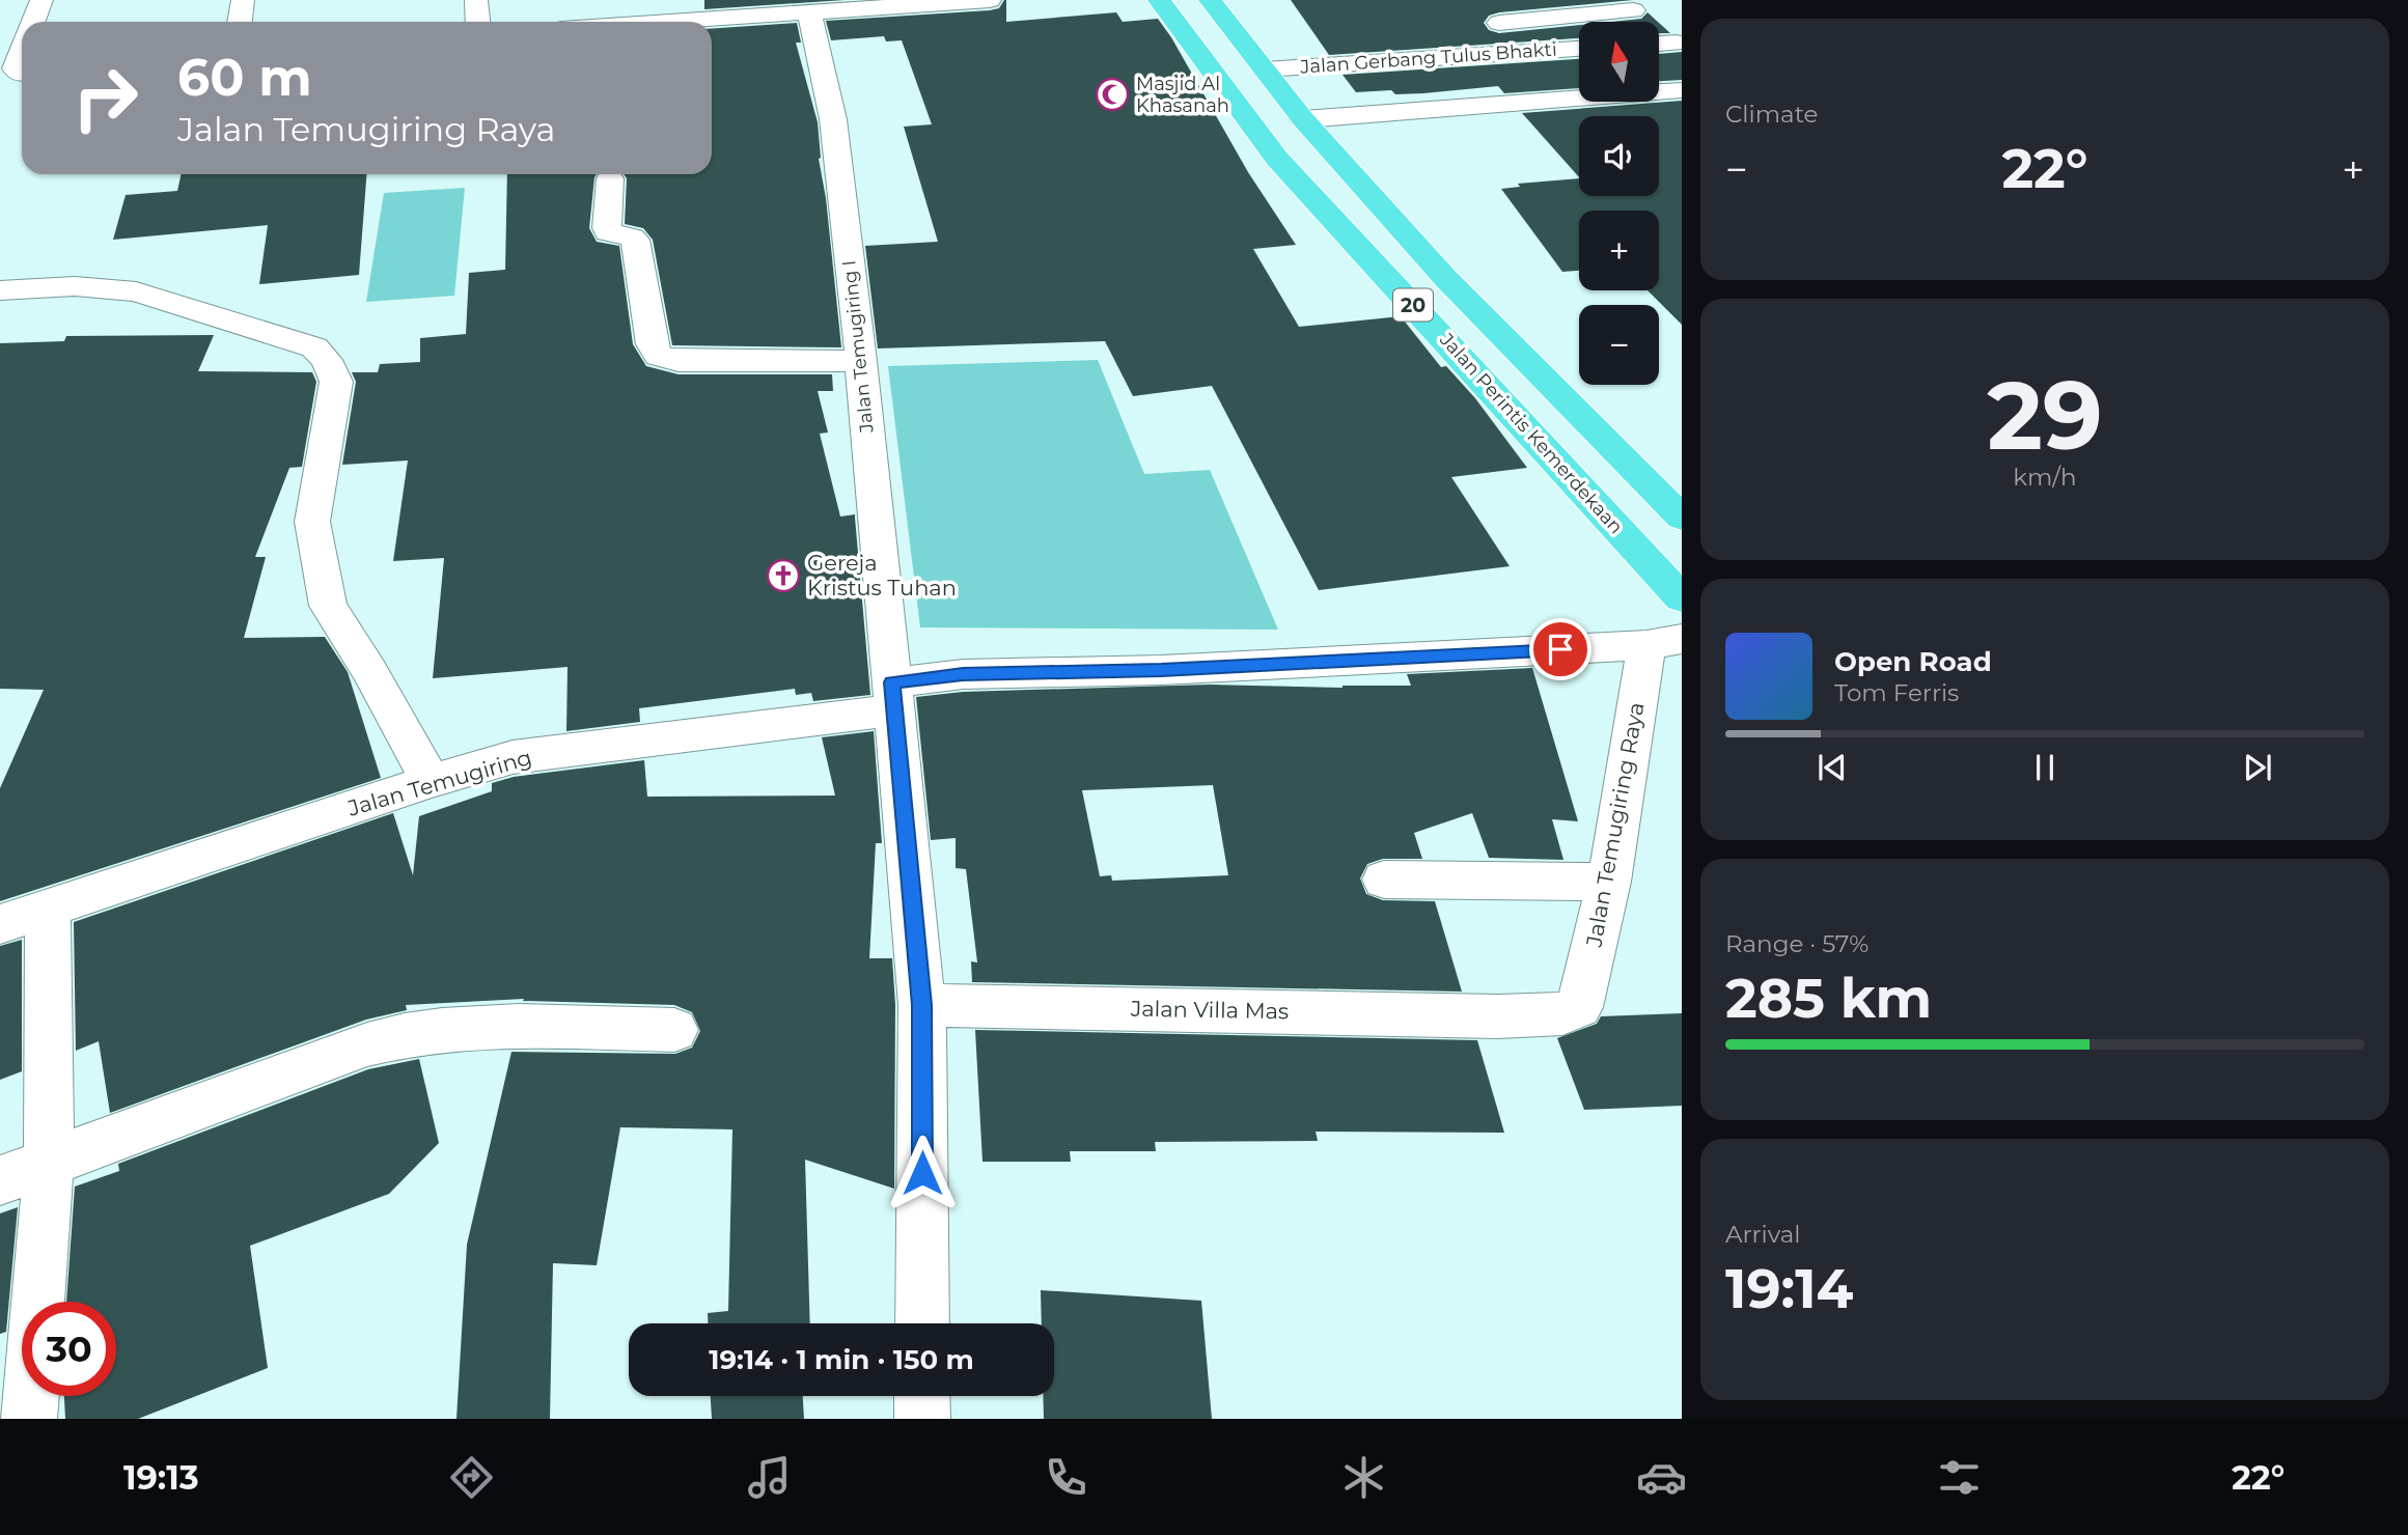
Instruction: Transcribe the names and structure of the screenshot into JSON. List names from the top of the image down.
{
  "streets": {
    "highway": ["20", "Jalan Perintis Kemerdekaan"],
    "street": [
      "Jalan Gerbang Tulus Bhakti",
      "Jalan Temugiring I",
      "Jalan Temugiring",
      "Jalan Temugiring Raya",
      "Jalan Villa Mas"
    ]
  },
  "crossings": [
    ["Jalan Gerbang Tulus Bhakti", "Jalan Perintis Kemerdekaan"],
    ["Jalan Temugiring I", "Jalan Temugiring"],
    ["Jalan Temugiring I", "Jalan Temugiring Raya"],
    ["Jalan Temugiring I", "Jalan Villa Mas"],
    ["Jalan Temugiring", "Jalan Temugiring Raya"],
    ["Jalan Temugiring Raya", "Jalan Villa Mas"]
  ],
  "places": {
    "mosque": ["Masjid Al Khasanah"],
    "church": ["Gereja Kristus Tuhan"]
  },
  "north": "top",
  "page": {
    "tile": [
      "Climate",
      ["29", "km/h"],
      ["Range · 57%", "285 km"],
      ["Arrival", "19:14"]
    ],
    "map_buttons": ["+", "−"],
    "turn": ["60 m", "Jalan Temugiring Raya"],
    "heat": ["−", "22°", "+"],
    "song": ["Open Road", "Tom Ferris"],
    "limit": "30",
    "trip": "19:14 · 1 min · 150 m",
    "tabs": ["19:13", "22°"]
  }
}
